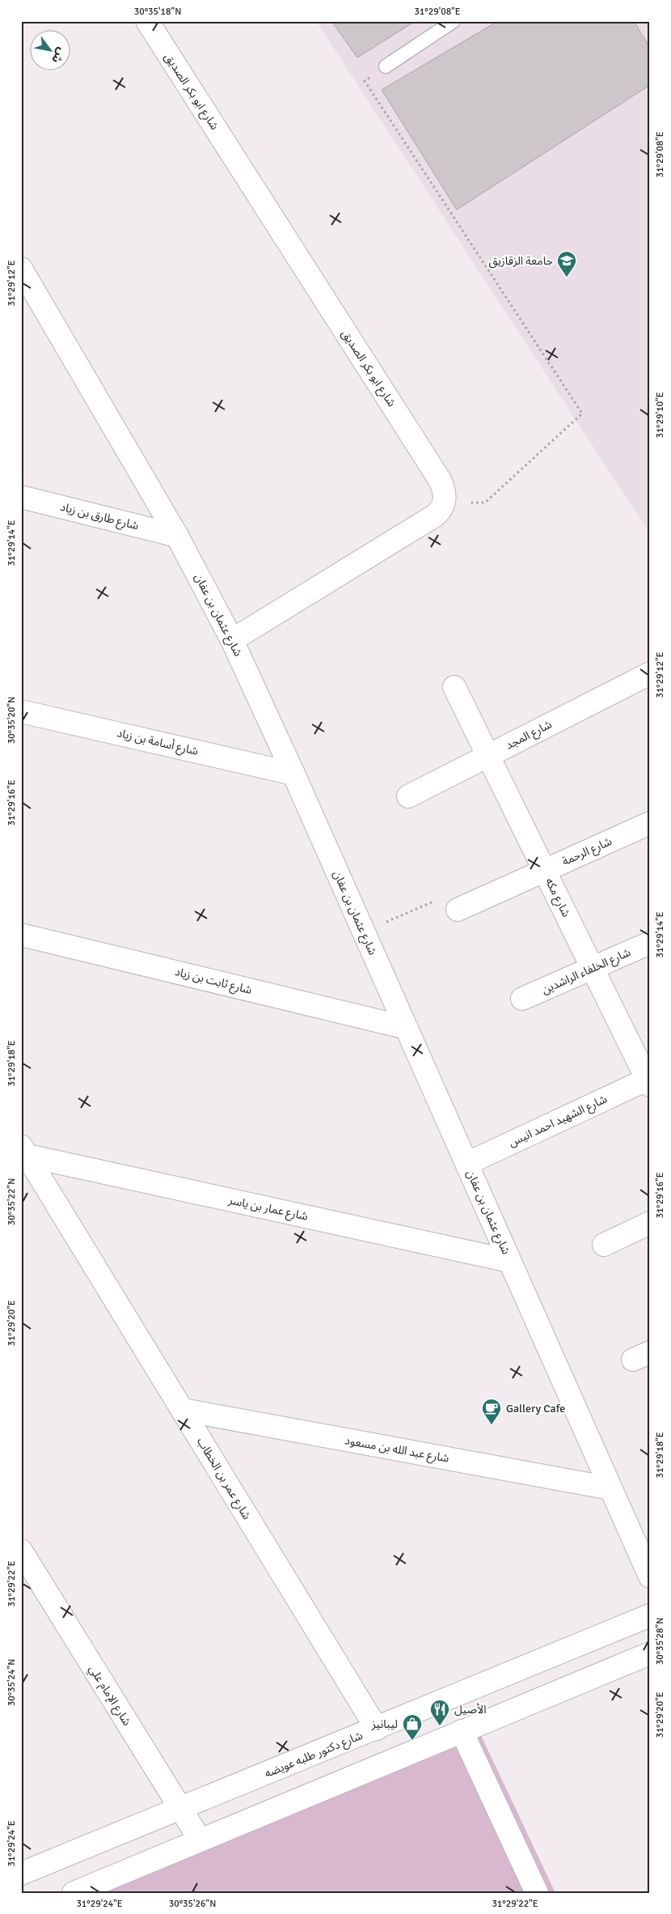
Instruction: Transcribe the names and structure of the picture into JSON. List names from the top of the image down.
{
  "streets": {
    "street": [
      "شارع ابو بكر الصديق",
      "شارع طارق بن زياد",
      "شارع عثمان بن عفان",
      "شارع المجد",
      "شارع أسامة بن زياد",
      "شارع الرحمة",
      "شارع مكه",
      "شارع الخلفاء الراشدين",
      "شارع ثابت بن زياد",
      "شارع الشهيد احمد انيس",
      "شارع عمار بن ياسر",
      "شارع عبد الله بن مسعود",
      "شارع عمر بن الخطاب",
      "شارع الإمام علي",
      "شارع دكتور طلبه عويضه"
    ]
  },
  "crossings": [
    ["شارع طارق بن زياد", "شارع عثمان بن عفان"],
    ["شارع عثمان بن عفان", "شارع أسامة بن زياد"],
    ["شارع عثمان بن عفان", "شارع ثابت بن زياد"],
    ["شارع عثمان بن عفان", "شارع الشهيد احمد انيس"],
    ["شارع عثمان بن عفان", "شارع عمار بن ياسر"],
    ["شارع عثمان بن عفان", "شارع عبد الله بن مسعود"],
    ["شارع المجد", "شارع مكه"],
    ["شارع الرحمة", "شارع مكه"],
    ["شارع مكه", "شارع الخلفاء الراشدين"],
    ["شارع مكه", "شارع الشهيد احمد انيس"],
    ["شارع عمار بن ياسر", "شارع عمر بن الخطاب"],
    ["شارع عبد الله بن مسعود", "شارع عمر بن الخطاب"],
    ["شارع عمر بن الخطاب", "شارع دكتور طلبه عويضه"],
    ["شارع الإمام علي", "شارع دكتور طلبه عويضه"]
  ],
  "places": {
    "school or university": ["جامعة الزقازيق"],
    "cafe": ["Gallery Cafe"],
    "restaurant": ["الأصيل"],
    "shop": ["ليبانيز"]
  },
  "north": "bottom right",
  "coordinates": [
    "30°35'18\"N",
    "31°29'08\"E",
    "31°29'12\"E",
    "31°29'10\"E",
    "31°29'14\"E",
    "30°35'20\"N",
    "31°29'16\"E",
    "31°29'18\"E",
    "30°35'22\"N",
    "31°29'20\"E",
    "31°29'22\"E",
    "30°35'28\"N",
    "30°35'24\"N",
    "31°29'24\"E",
    "30°35'26\"N"
  ]
}
